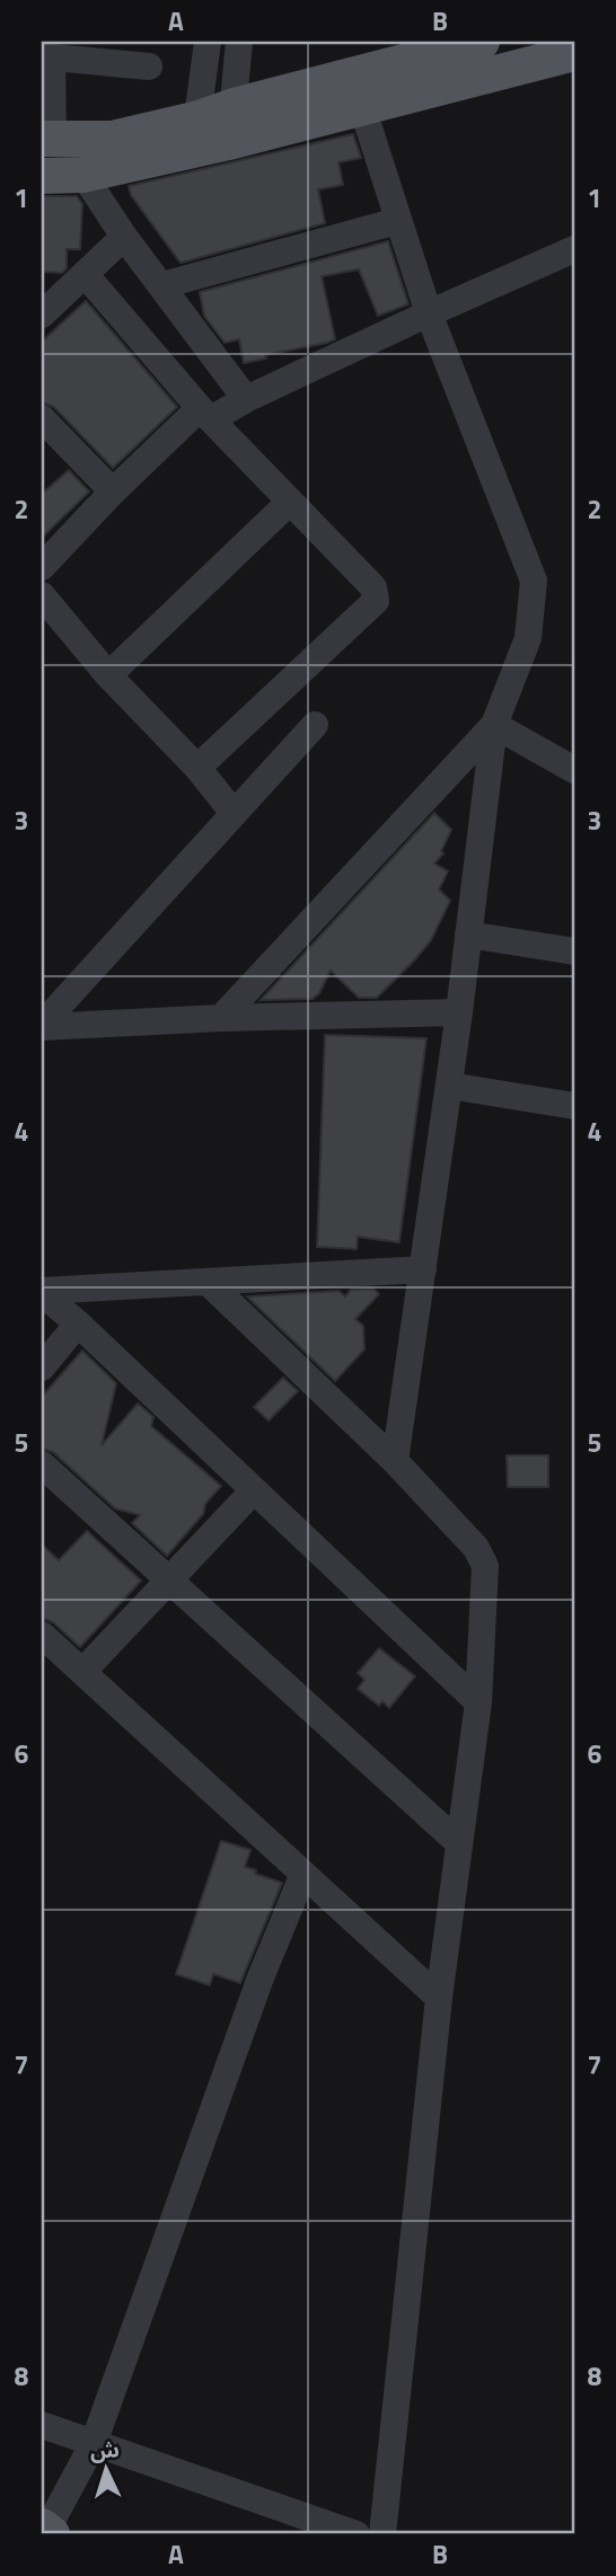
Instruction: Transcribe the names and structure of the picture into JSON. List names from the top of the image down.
{
  "north": "top",
  "grid": {
    "columns": ["A", "B"],
    "rows": [
      "1",
      "2",
      "3",
      "4",
      "5",
      "6",
      "7",
      "8"
    ]
  }
}
